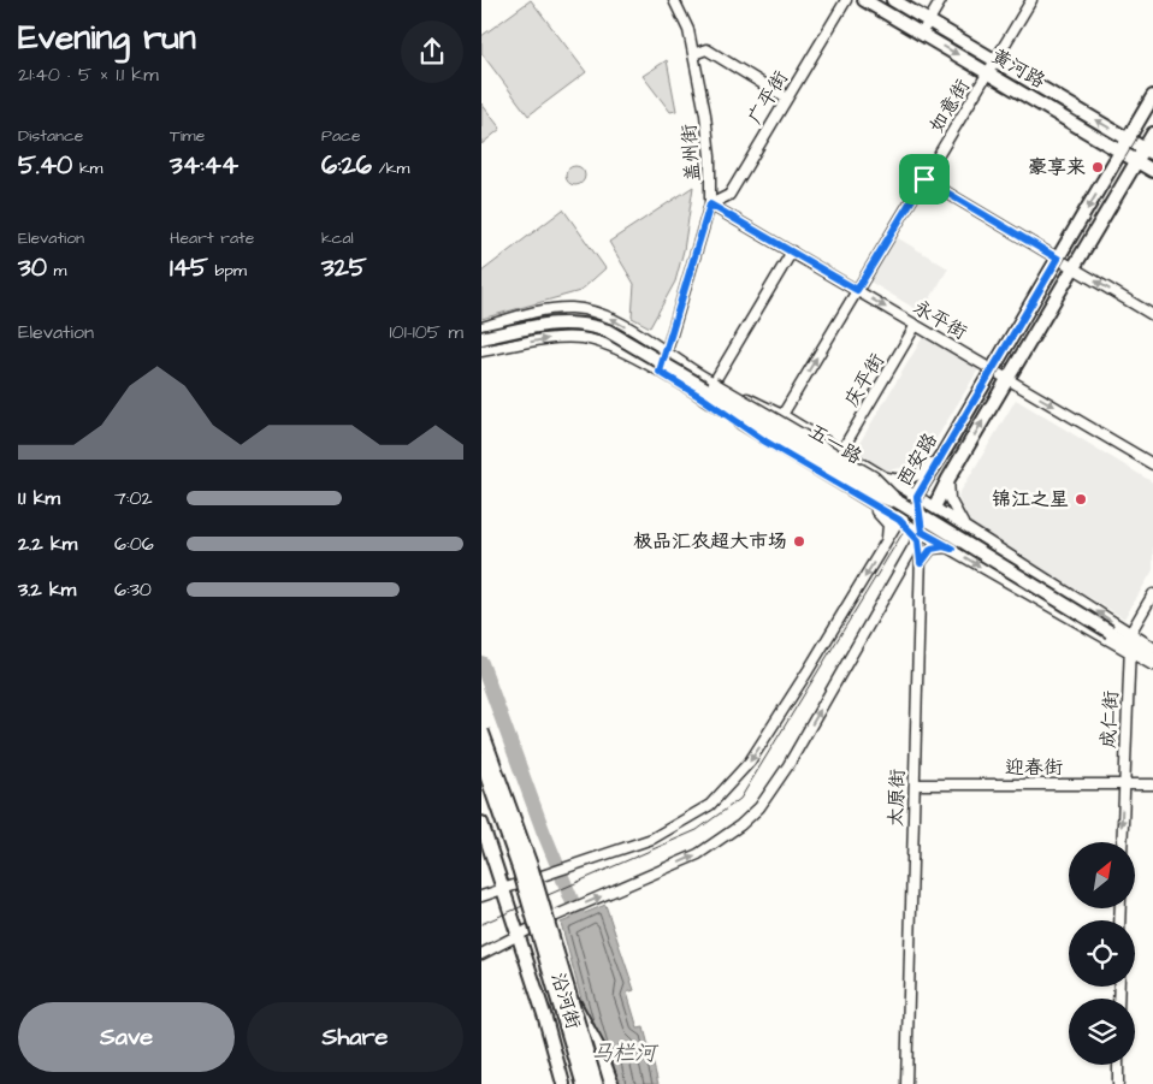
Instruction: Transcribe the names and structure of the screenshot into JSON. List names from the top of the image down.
{
  "streets": {
    "main road": [
      "黄河路",
      "五一路",
      "西安路",
      "沿河街"
    ],
    "street": [
      "广平街",
      "如意街",
      "盖州街",
      "永平街",
      "庆平街",
      "成仁街",
      "迎春街",
      "太原街"
    ]
  },
  "crossings": [
    ["黄河路", "如意街"],
    ["黄河路", "西安路"],
    ["广平街", "盖州街"],
    ["广平街", "永平街"],
    ["如意街", "永平街"],
    ["盖州街", "永平街"],
    ["永平街", "庆平街"],
    ["永平街", "西安路"],
    ["五一路", "成仁街"],
    ["西安路", "太原街"],
    ["西安路", "沿河街"],
    ["成仁街", "迎春街"],
    ["迎春街", "太原街"]
  ],
  "one_way": ["永平街"],
  "water": ["马栏河"],
  "places": ["豪享来", "锦江之星", "极品汇农超大市场"],
  "north": "top right",
  "page": {
    "heading": ["Evening run", "21:40 · 5 × 1.1 km"],
    "stats": [
      ["Distance", "5.40 km"],
      ["Time", "34:44"],
      ["Pace", "6:26 /km"],
      ["Elevation", "30 m"],
      ["Heart rate", "145 bpm"],
      ["kcal", "325"]
    ],
    "chart": ["Elevation", "101–105 m"],
    "list": [
      {
        "name": "1.1 km",
        "note": "7:02"
      },
      {
        "name": "2.2 km",
        "note": "6:06"
      },
      {
        "name": "3.2 km",
        "note": "6:30"
      }
    ],
    "buttons": ["Save", "Share"]
  }
}
